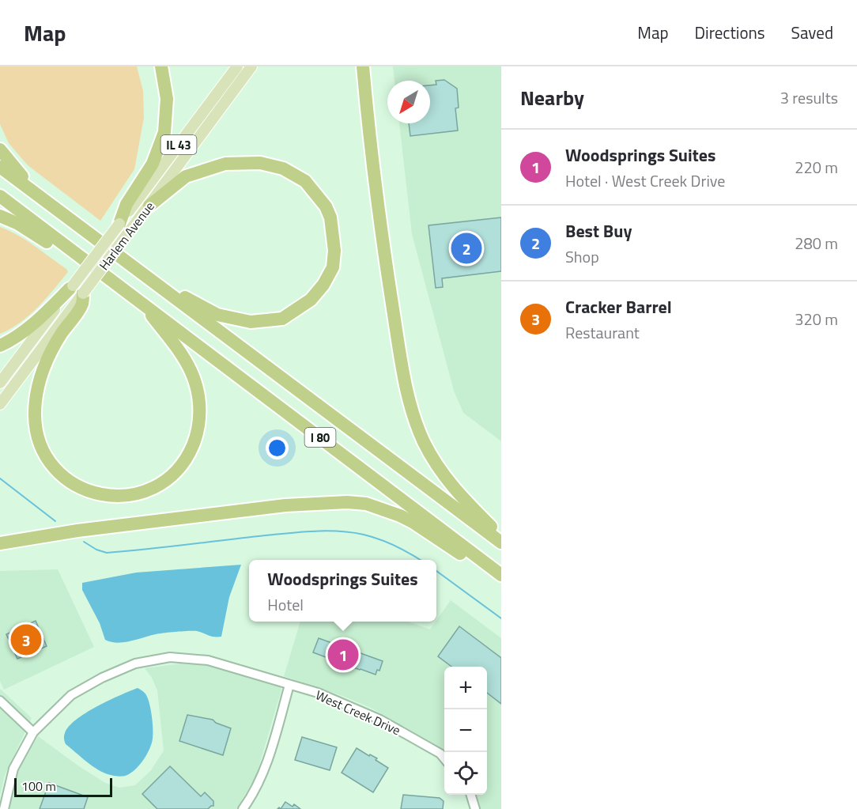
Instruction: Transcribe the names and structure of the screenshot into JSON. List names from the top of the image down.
{
  "streets": {
    "highway": ["I 80"],
    "main road": ["IL 43", "Harlem Avenue"],
    "street": ["West Creek Drive"]
  },
  "scale_bar": "100 m",
  "north": "bottom left",
  "page": {
    "header": "Map",
    "nav": ["Map", "Directions", "Saved"],
    "heading": ["Nearby", "3 results"],
    "list": [
      {
        "mark": "1",
        "name": "Woodsprings Suites",
        "note": "Hotel · West Creek Drive",
        "value": "220 m"
      },
      {
        "mark": "2",
        "name": "Best Buy",
        "note": "Shop",
        "value": "280 m"
      },
      {
        "mark": "3",
        "name": "Cracker Barrel",
        "note": "Restaurant",
        "value": "320 m"
      }
    ],
    "pins": ["2", "3", "1"],
    "popup": ["Woodsprings Suites", "Hotel"],
    "map_buttons": ["+", "−"],
    "scale": "100 m"
  }
}
